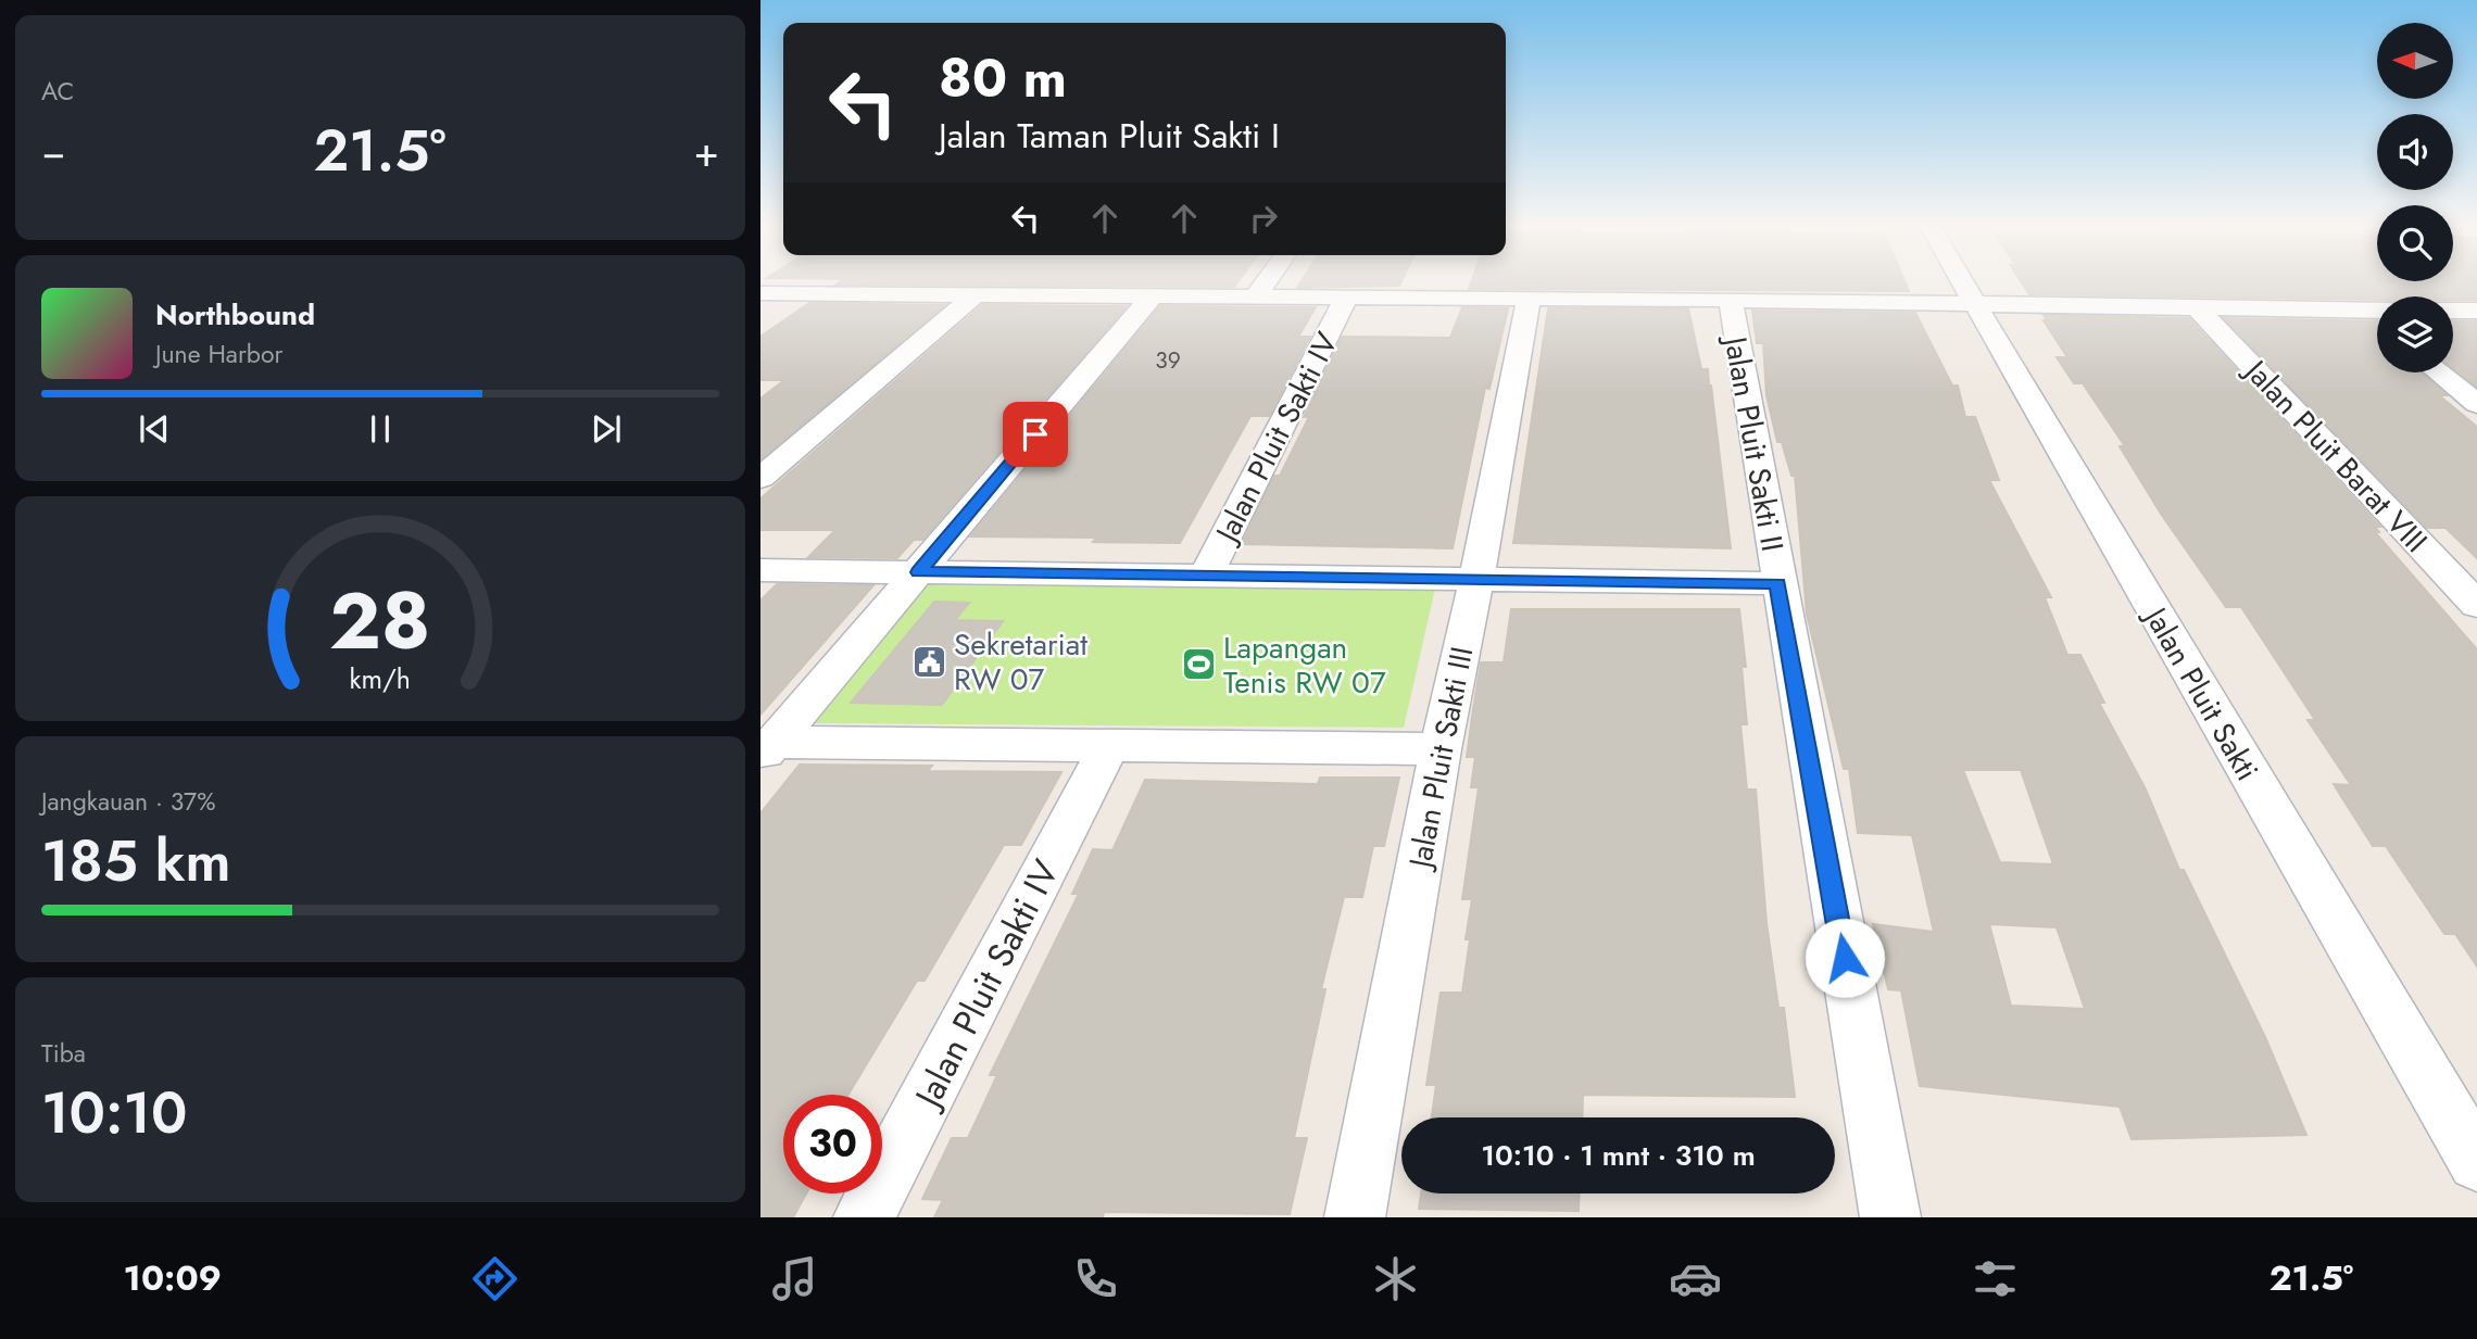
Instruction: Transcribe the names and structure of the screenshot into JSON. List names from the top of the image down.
{
  "streets": {
    "street": [
      "Jalan Pluit Sakti IV",
      "Jalan Pluit Sakti II",
      "Jalan Pluit Barat VIII",
      "Jalan Pluit Sakti",
      "Jalan Pluit Sakti III"
    ]
  },
  "places": {
    "public building": ["Sekretariat RW 07"],
    "sports": ["Lapangan Tenis RW 07"]
  },
  "house_numbers": ["39"],
  "north": "left",
  "page": {
    "tile": [
      "AC",
      ["Jangkauan · 37%", "185 km"],
      ["Tiba", "10:10"]
    ],
    "turn": ["80 m", "Jalan Taman Pluit Sakti I"],
    "heat": ["−", "21.5°", "+"],
    "song": ["Northbound", "June Harbor"],
    "limit": "30",
    "trip": "10:10 · 1 mnt · 310 m",
    "tabs": ["10:09", "21.5°"],
    "gauge": ["28", "km/h"]
  }
}
